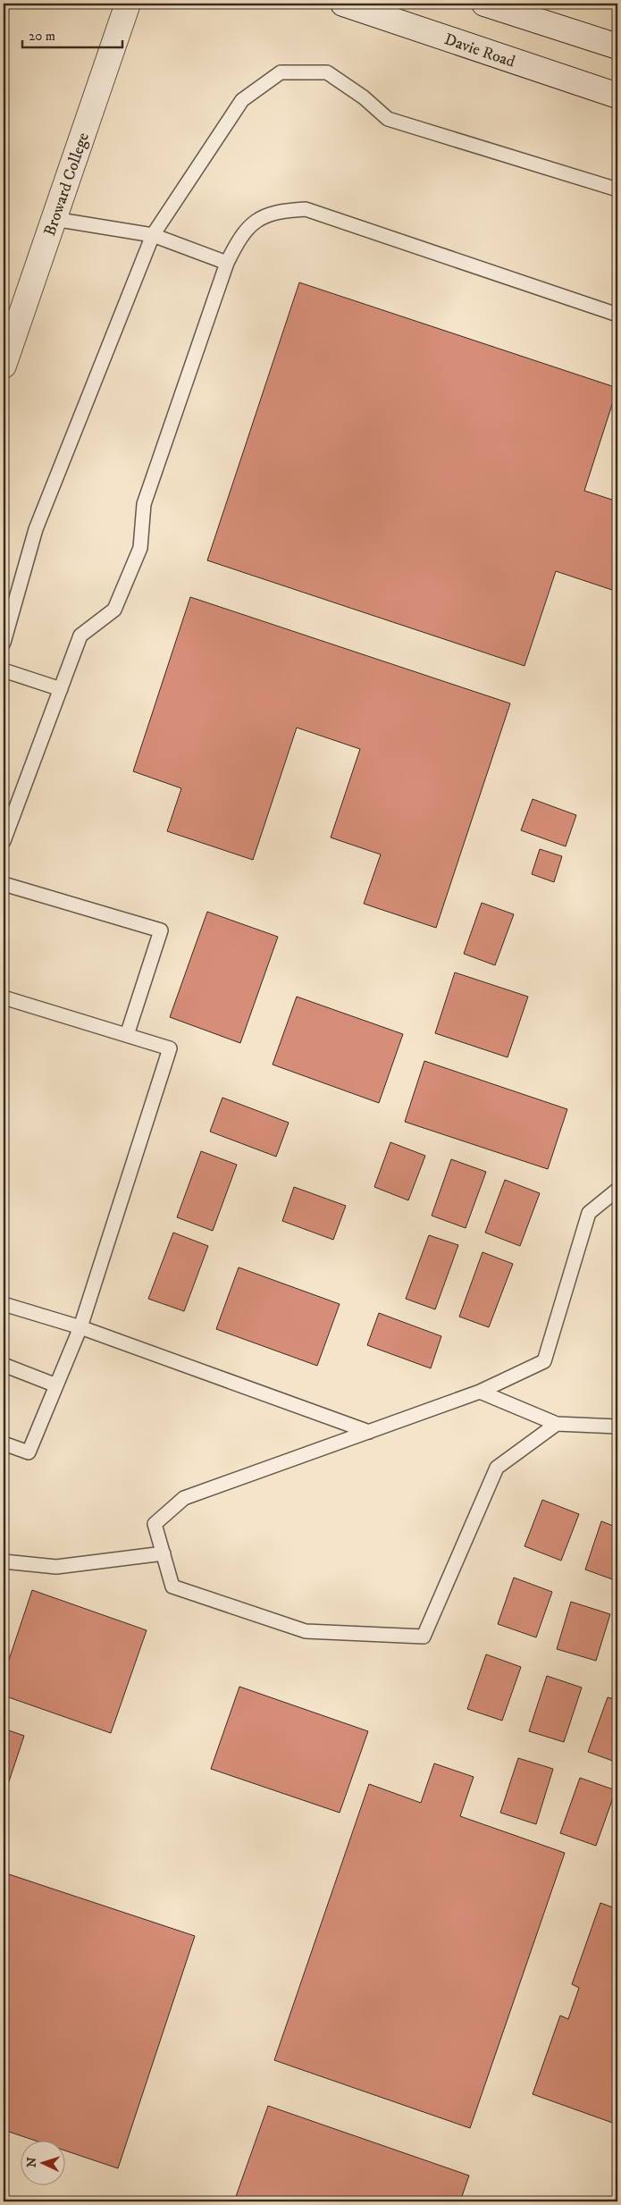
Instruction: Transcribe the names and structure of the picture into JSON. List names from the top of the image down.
{
  "streets": {
    "main road": ["Davie Road", "Broward College"]
  },
  "scale_bar": "20 m",
  "north": "left"
}
